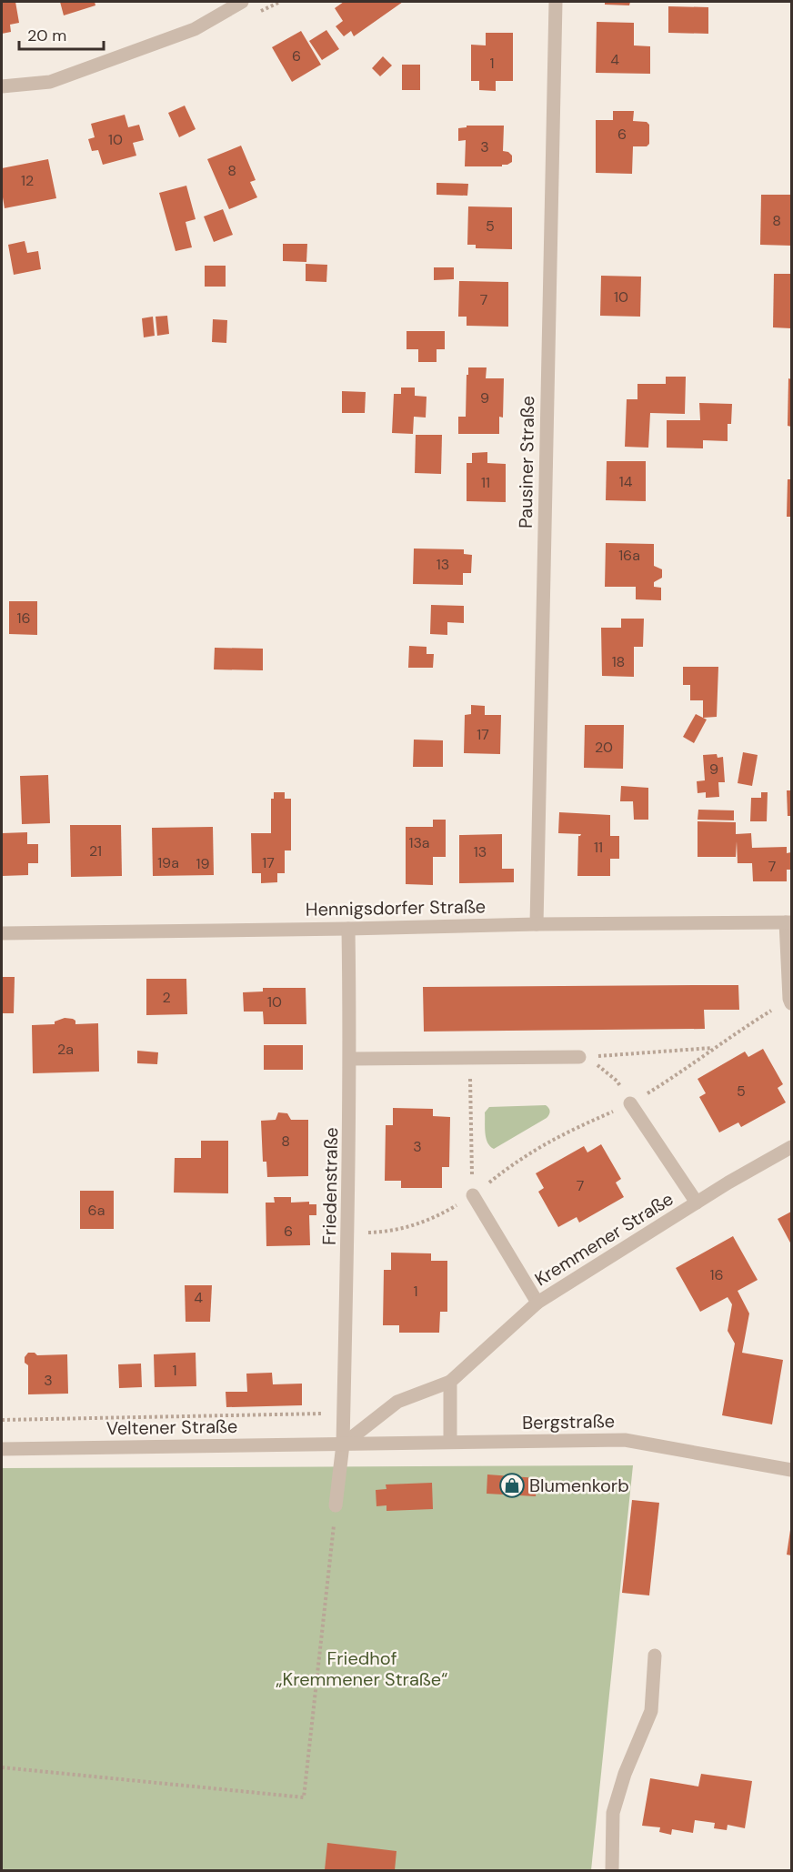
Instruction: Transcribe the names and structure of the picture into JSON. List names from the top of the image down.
{
  "streets": {
    "street": [
      "Pausiner Straße",
      "Hennigsdorfer Straße",
      "Friedenstraße",
      "Kremmener Straße",
      "Bergstraße",
      "Veltener Straße"
    ]
  },
  "crossings": [
    ["Pausiner Straße", "Hennigsdorfer Straße"],
    ["Hennigsdorfer Straße", "Friedenstraße"],
    ["Friedenstraße", "Kremmener Straße"],
    ["Friedenstraße", "Bergstraße"],
    ["Friedenstraße", "Veltener Straße"],
    ["Kremmener Straße", "Bergstraße"],
    ["Kremmener Straße", "Veltener Straße"],
    ["Bergstraße", "Veltener Straße"]
  ],
  "parks": ["Friedhof „Kremmener Straße“"],
  "places": {
    "shop": ["Blumenkorb"]
  },
  "house_numbers": [
    "6",
    "4",
    "1",
    "6",
    "10",
    "3",
    "8",
    "12",
    "8",
    "5",
    "10",
    "7",
    "9",
    "14",
    "11",
    "16a",
    "13",
    "16",
    "18",
    "17",
    "20",
    "9",
    "13a",
    "11",
    "21",
    "13",
    "19a",
    "17",
    "19",
    "7",
    "2",
    "10",
    "2a",
    "5",
    "8",
    "3",
    "7",
    "6a",
    "6",
    "16",
    "1",
    "4",
    "1",
    "3"
  ],
  "scale_bar": "20 m"
}
